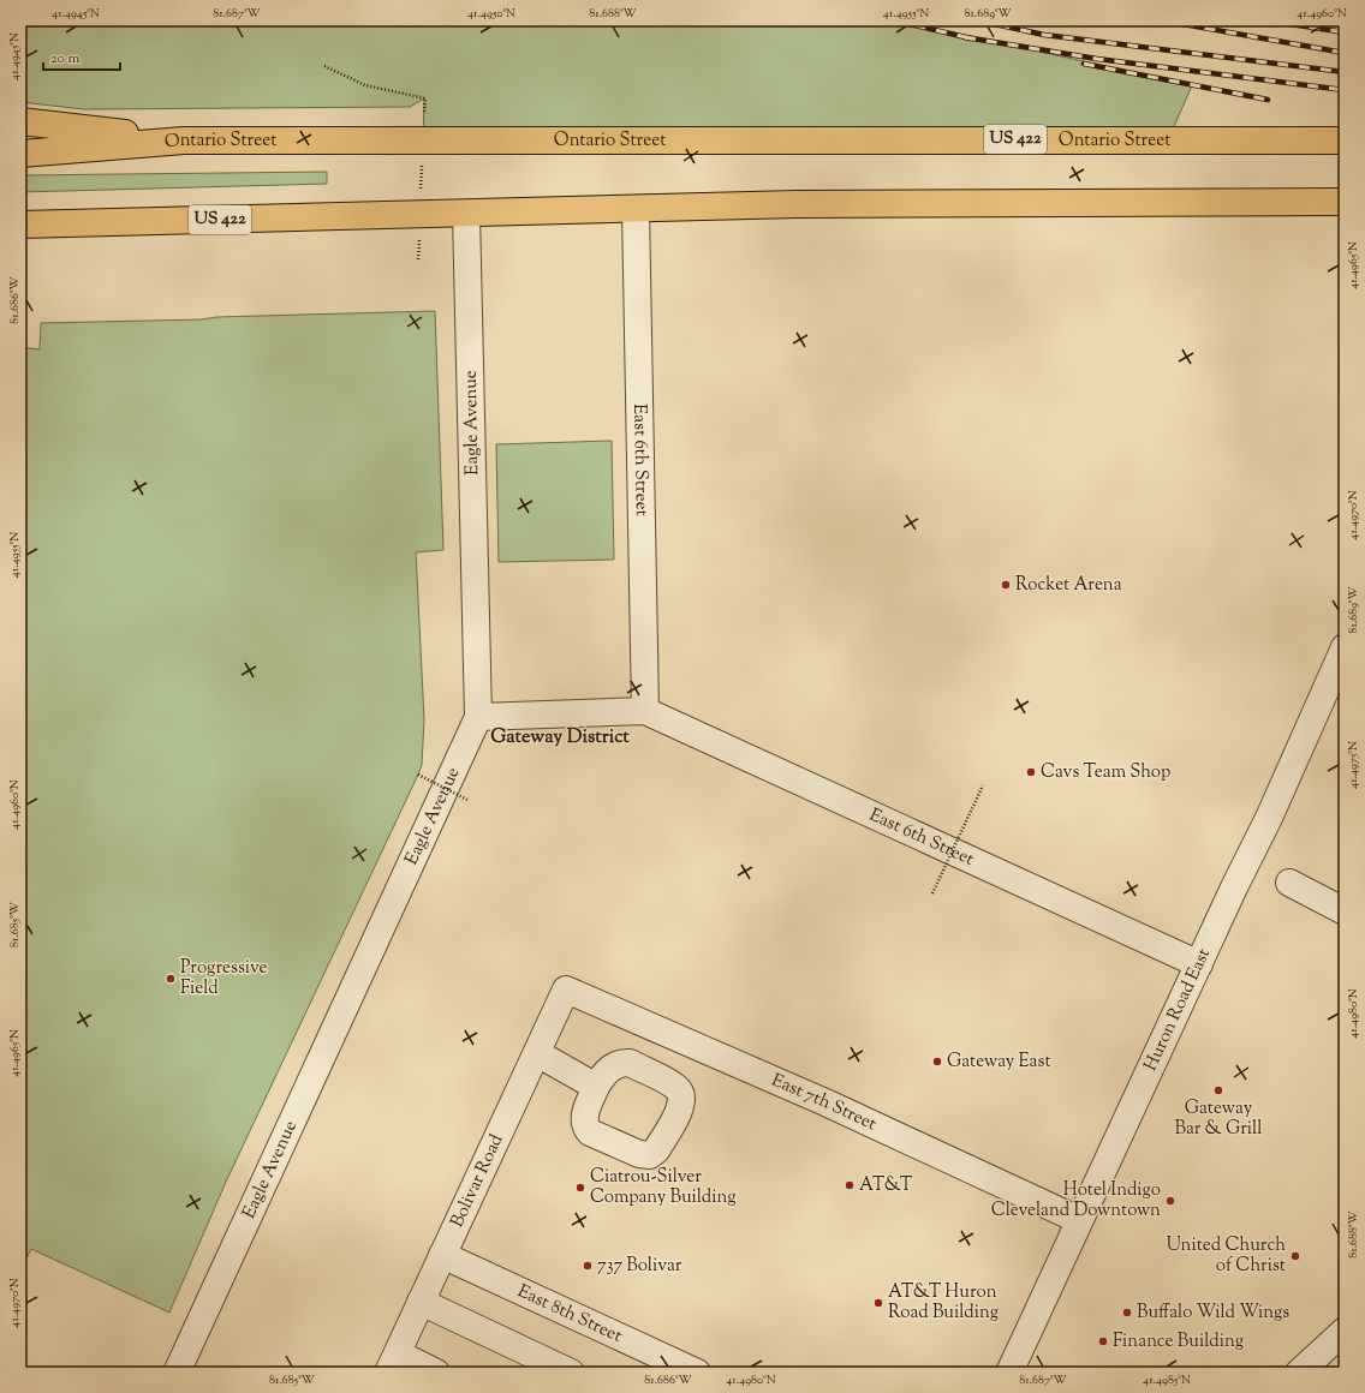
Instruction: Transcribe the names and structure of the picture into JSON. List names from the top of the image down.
{
  "streets": {
    "main road": ["Ontario Street", "US 422"],
    "street": [
      "Eagle Avenue",
      "East 6th Street",
      "Huron Road East",
      "East 7th Street",
      "Bolivar Road",
      "East 8th Street"
    ]
  },
  "crossings": [
    ["US 422", "Eagle Avenue"],
    ["US 422", "East 6th Street"],
    ["Eagle Avenue", "East 6th Street"],
    ["East 6th Street", "Huron Road East"],
    ["Huron Road East", "East 7th Street"],
    ["East 7th Street", "Bolivar Road"],
    ["Bolivar Road", "East 8th Street"]
  ],
  "districts": ["Gateway District"],
  "places": [
    "Rocket Arena",
    "Cavs Team Shop",
    "Progressive Field",
    "Gateway East",
    "Gateway Bar & Grill",
    "AT&T",
    "Ciatrou-Silver Company Building",
    "Hotel Indigo Cleveland Downtown",
    "United Church of Christ",
    "737 Bolivar",
    "AT&T Huron Road Building",
    "Buffalo Wild Wings",
    "Finance Building"
  ],
  "scale_bar": "20 m",
  "coordinates": [
    "41.4945°N",
    "81.687°W",
    "41.4950°N",
    "81.688°W",
    "41.4955°N",
    "81.689°W",
    "41.4960°N",
    "41.4965°N",
    "81.686°W",
    "41.4970°N",
    "41.4975°N",
    "81.685°W",
    "41.4980°N",
    "41.4985°N"
  ]
}
